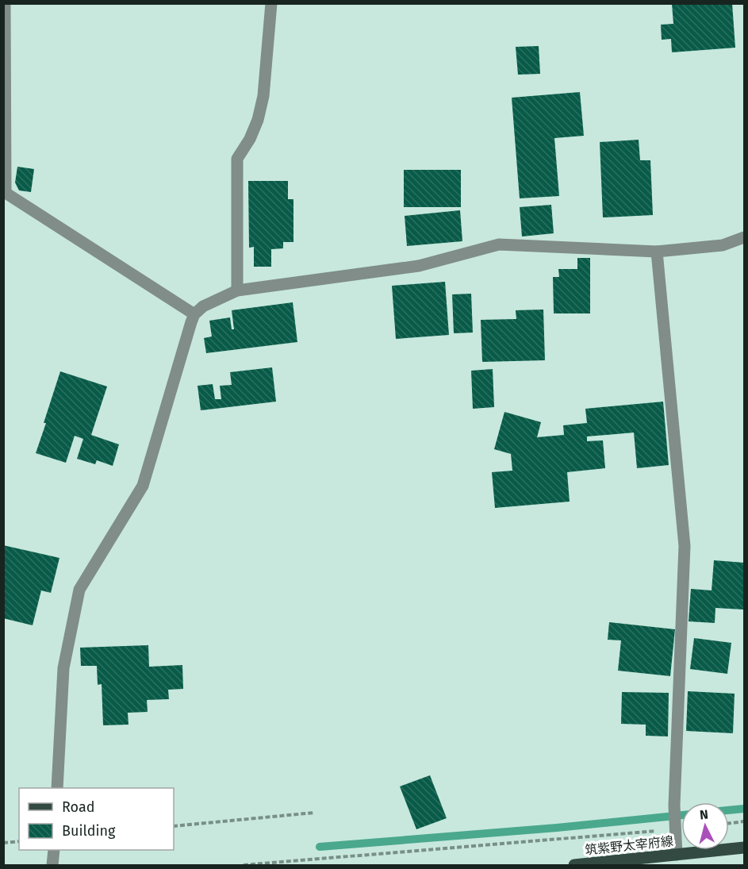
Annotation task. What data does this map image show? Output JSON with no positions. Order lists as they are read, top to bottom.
{
  "streets": {
    "main road": ["筑紫野太宰府線"]
  },
  "legend": ["Road", "Building"],
  "north": "top"
}
